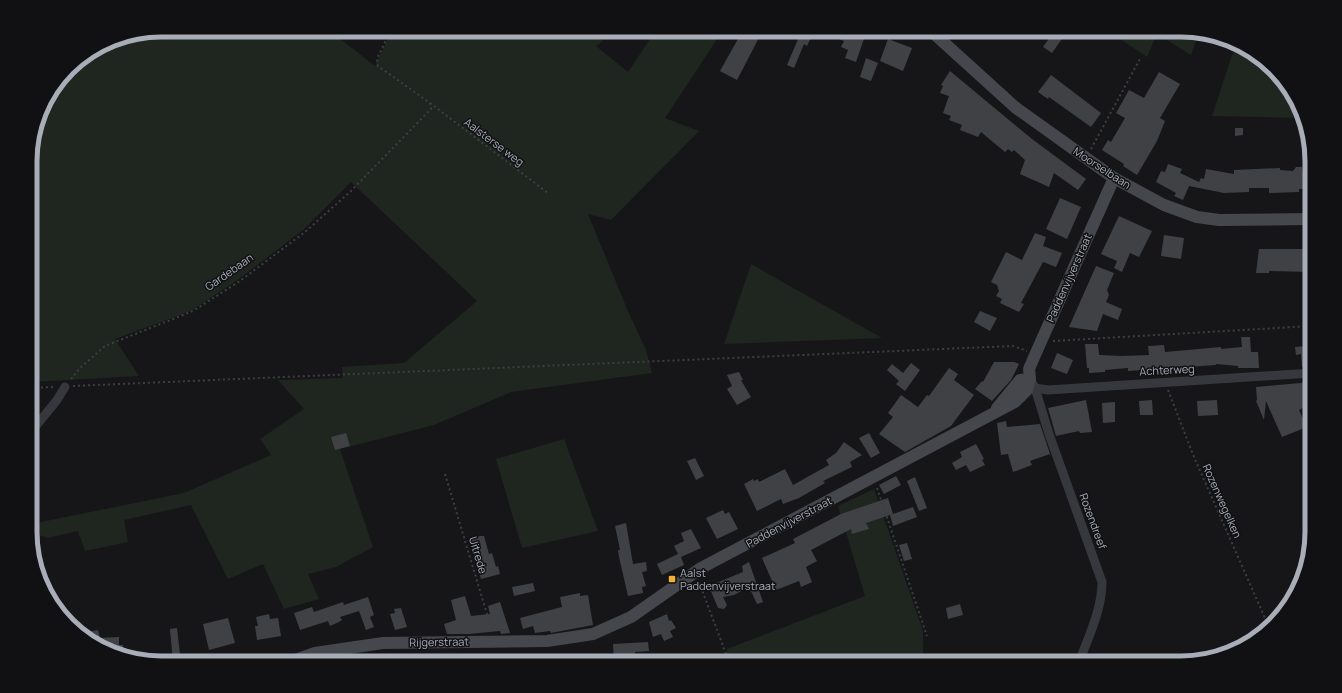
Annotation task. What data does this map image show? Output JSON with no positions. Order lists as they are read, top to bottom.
{
  "streets": {
    "street": [
      "Moorselbaan",
      "Paddenvijverstraat",
      "Achterweg",
      "Rozendreef",
      "Rijgerstraat"
    ],
    "path": [
      "Aalsterse weg",
      "Gardebaan",
      "Rozenwegelken",
      "Uitrede"
    ]
  },
  "crossings": [
    ["Aalsterse weg", "Gardebaan"],
    ["Moorselbaan", "Paddenvijverstraat"],
    ["Paddenvijverstraat", "Achterweg"],
    ["Paddenvijverstraat", "Rozendreef"],
    ["Paddenvijverstraat", "Rijgerstraat"],
    ["Achterweg", "Rozenwegelken"],
    ["Achterweg", "Rozendreef"],
    ["Uitrede", "Rijgerstraat"]
  ],
  "places": {
    "transit": ["Aalst Paddenvijverstraat"]
  }
}
